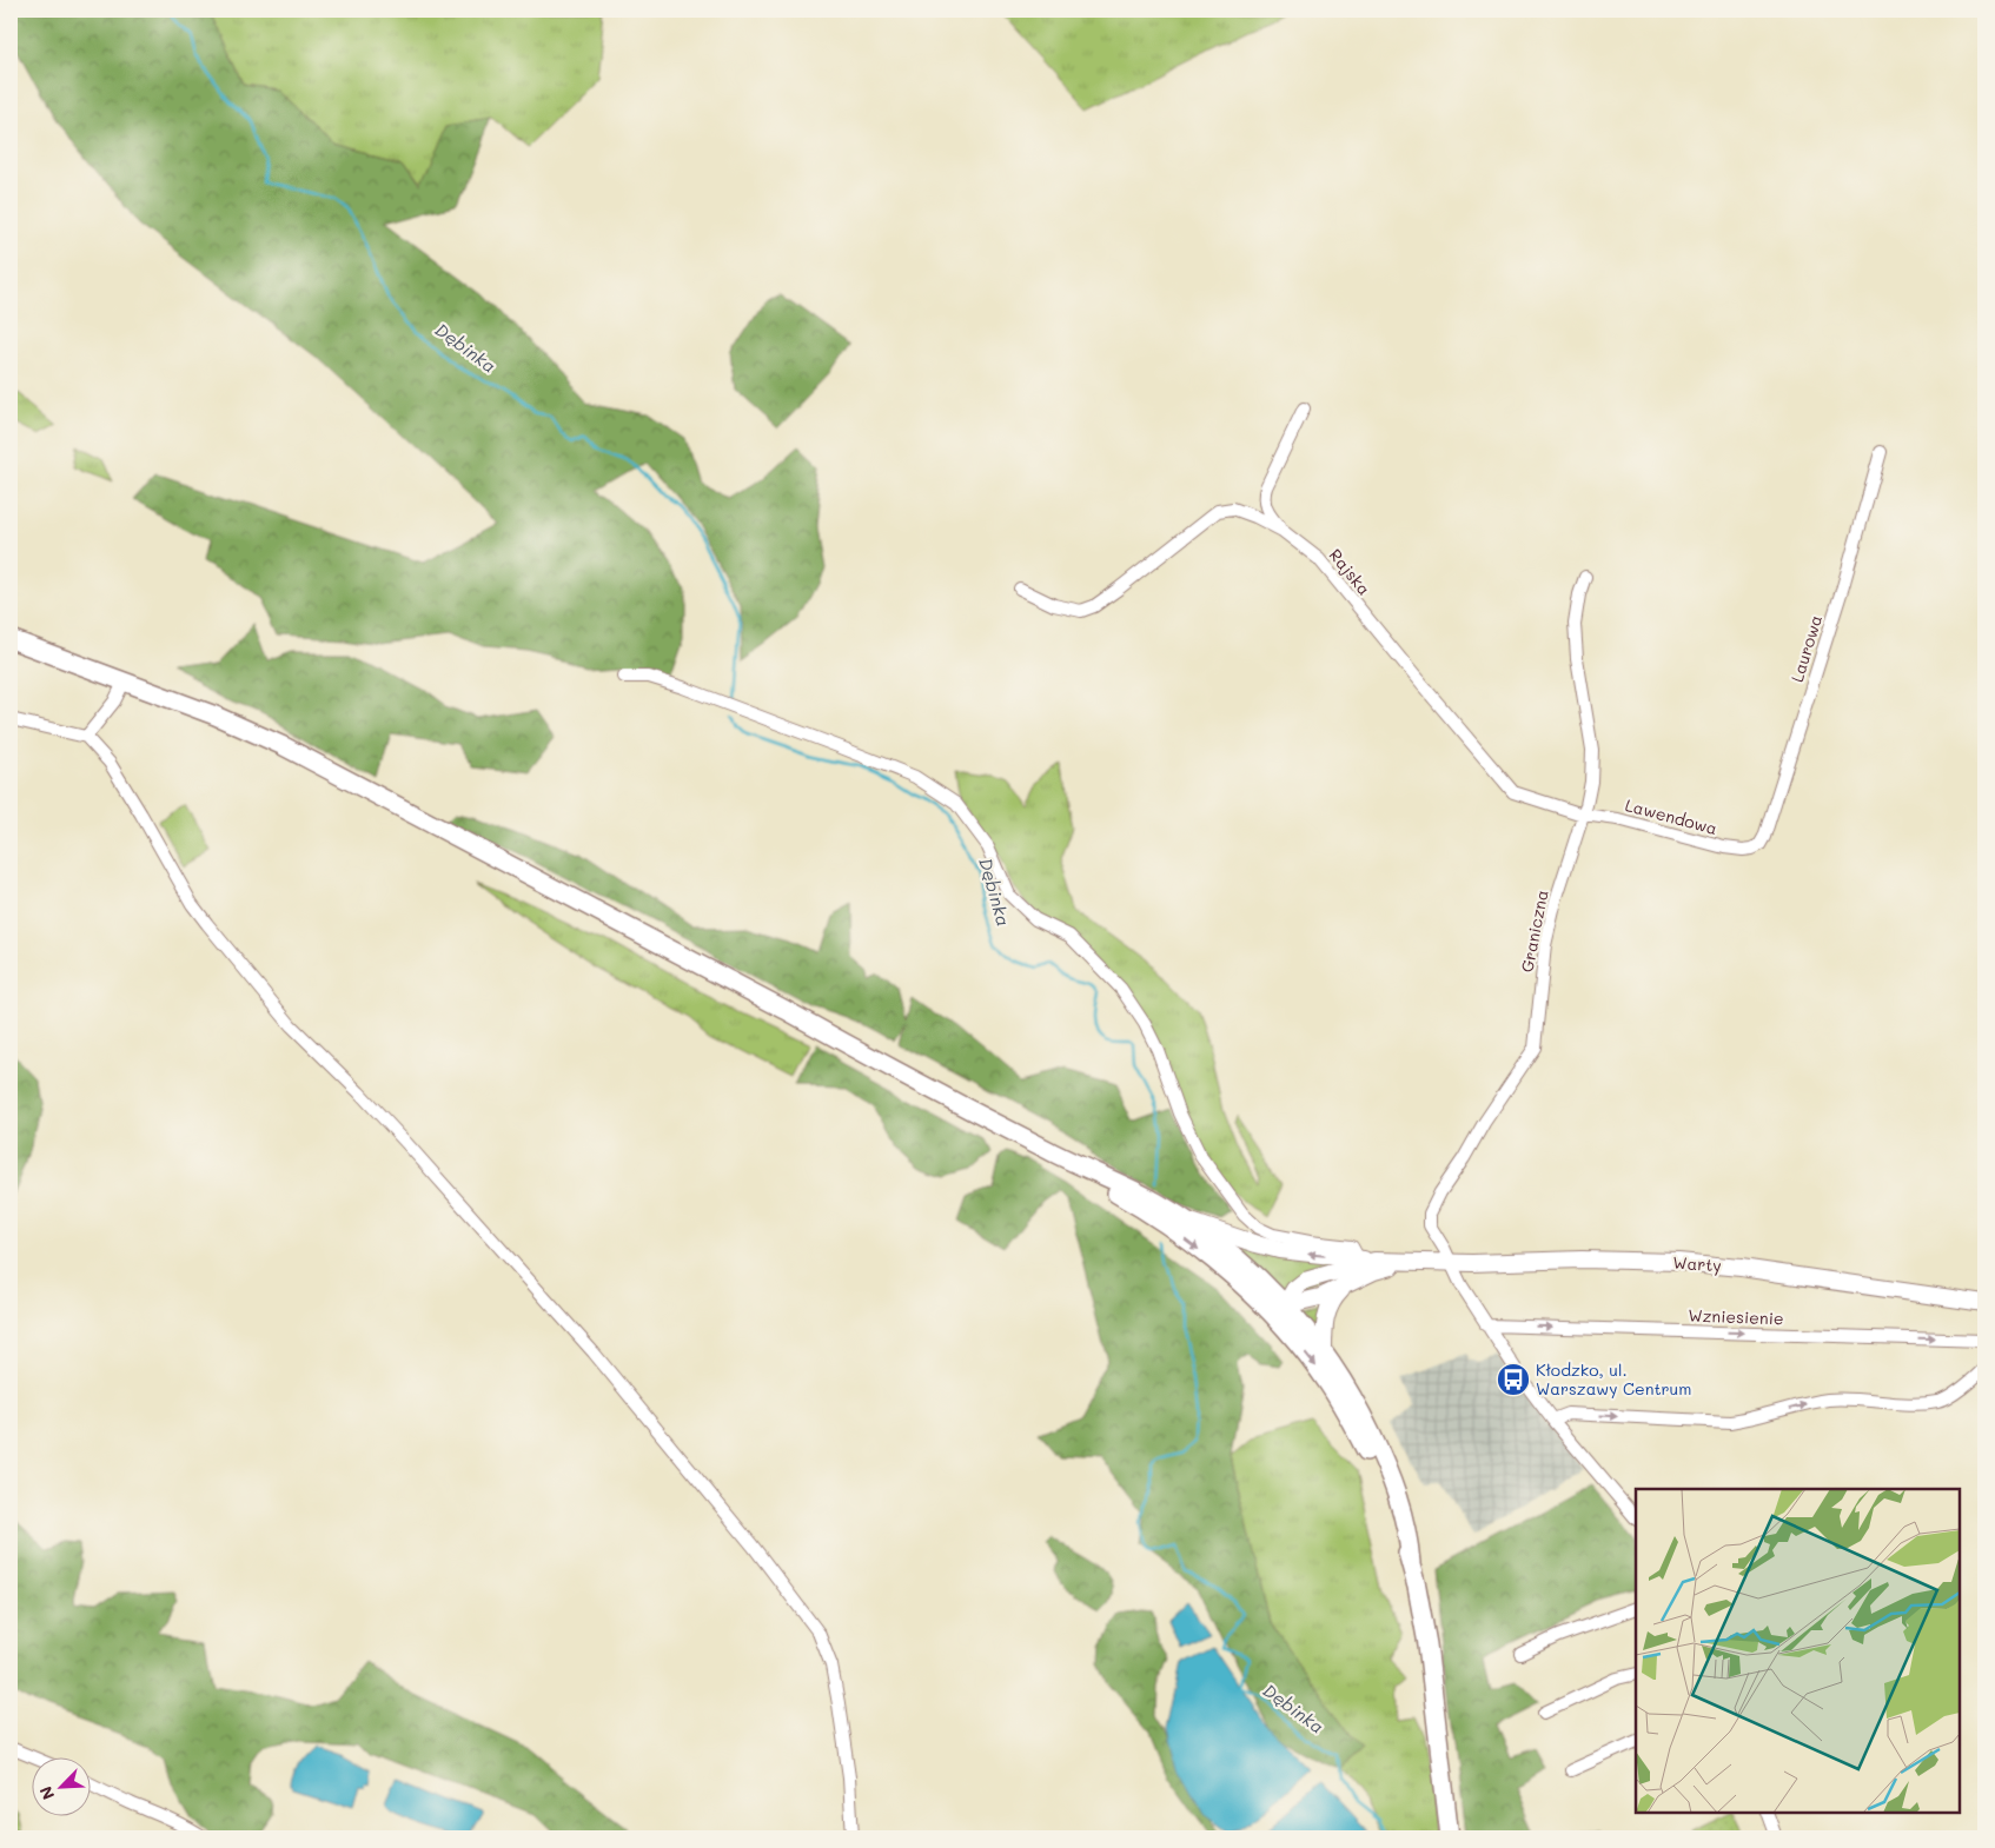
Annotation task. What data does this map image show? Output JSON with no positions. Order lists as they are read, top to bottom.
{
  "streets": {
    "main road": ["Warty"],
    "street": [
      "Rajska",
      "Laurowa",
      "Lawendowa",
      "Graniczna",
      "Wzniesienie"
    ]
  },
  "crossings": [
    ["Rajska", "Lawendowa"],
    ["Rajska", "Graniczna"],
    ["Laurowa", "Lawendowa"],
    ["Lawendowa", "Graniczna"],
    ["Graniczna", "Warty"],
    ["Graniczna", "Wzniesienie"]
  ],
  "water": ["Dębinka"],
  "places": {
    "bus stop": ["Kłodzko, ul. Warszawy Centrum"]
  },
  "north": "bottom left"
}
